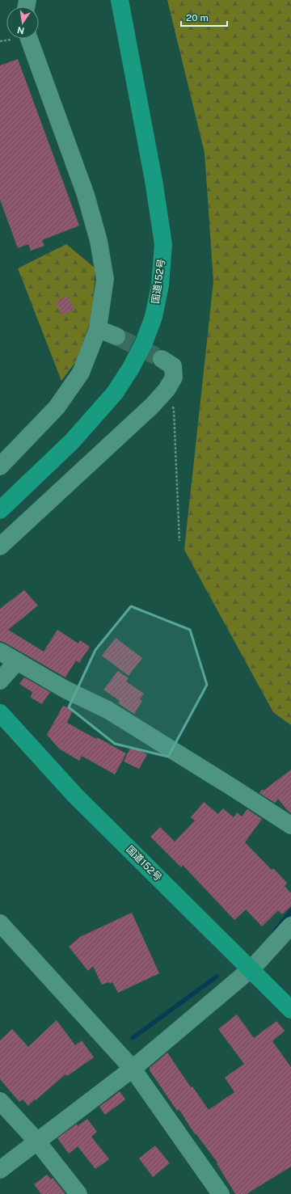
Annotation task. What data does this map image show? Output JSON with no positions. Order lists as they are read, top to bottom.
{
  "streets": {
    "highway": ["国道152号"]
  },
  "scale_bar": "20 m",
  "north": "bottom"
}
